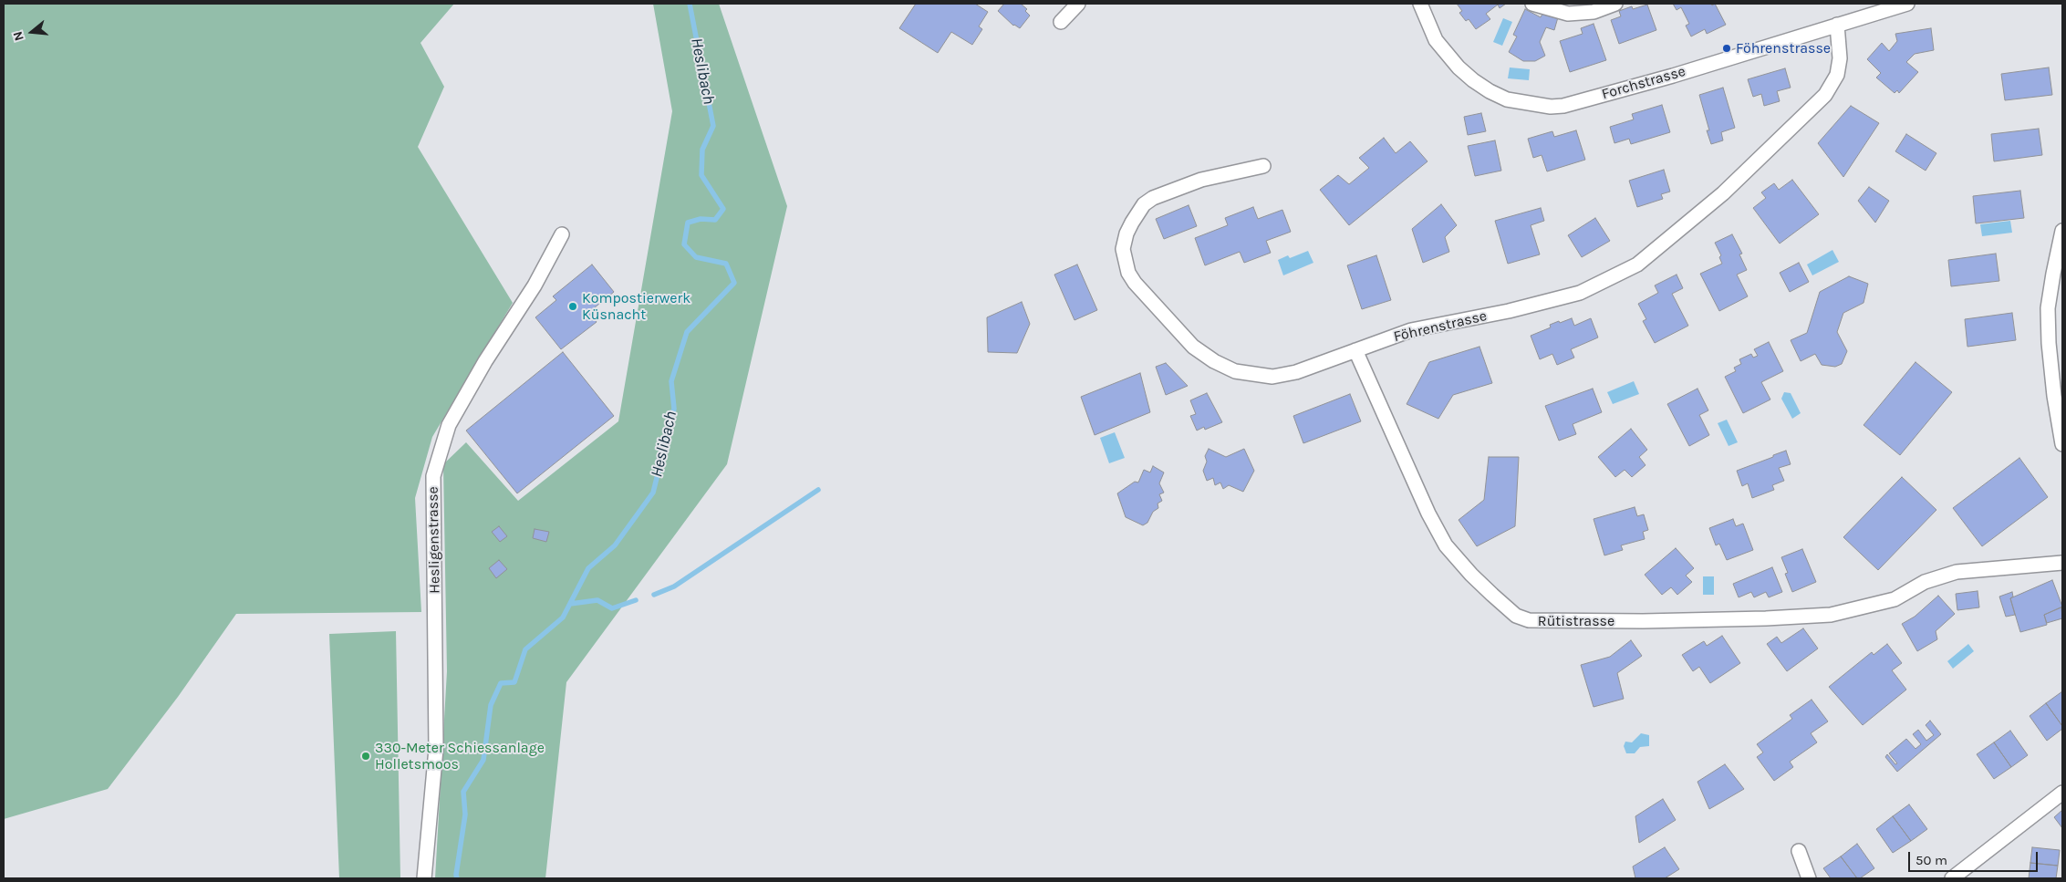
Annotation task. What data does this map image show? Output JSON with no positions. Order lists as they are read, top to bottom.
{
  "streets": {
    "street": [
      "Forchstrasse",
      "Föhrenstrasse",
      "Hesligenstrasse",
      "Rütistrasse"
    ]
  },
  "crossings": [
    ["Forchstrasse", "Föhrenstrasse"],
    ["Föhrenstrasse", "Rütistrasse"]
  ],
  "water": ["Heslibach"],
  "places": ["Föhrenstrasse", "Kompostierwerk Küsnacht", "330-Meter Schiessanlage Holletsmoos"],
  "scale_bar": "50 m",
  "north": "left"
}
